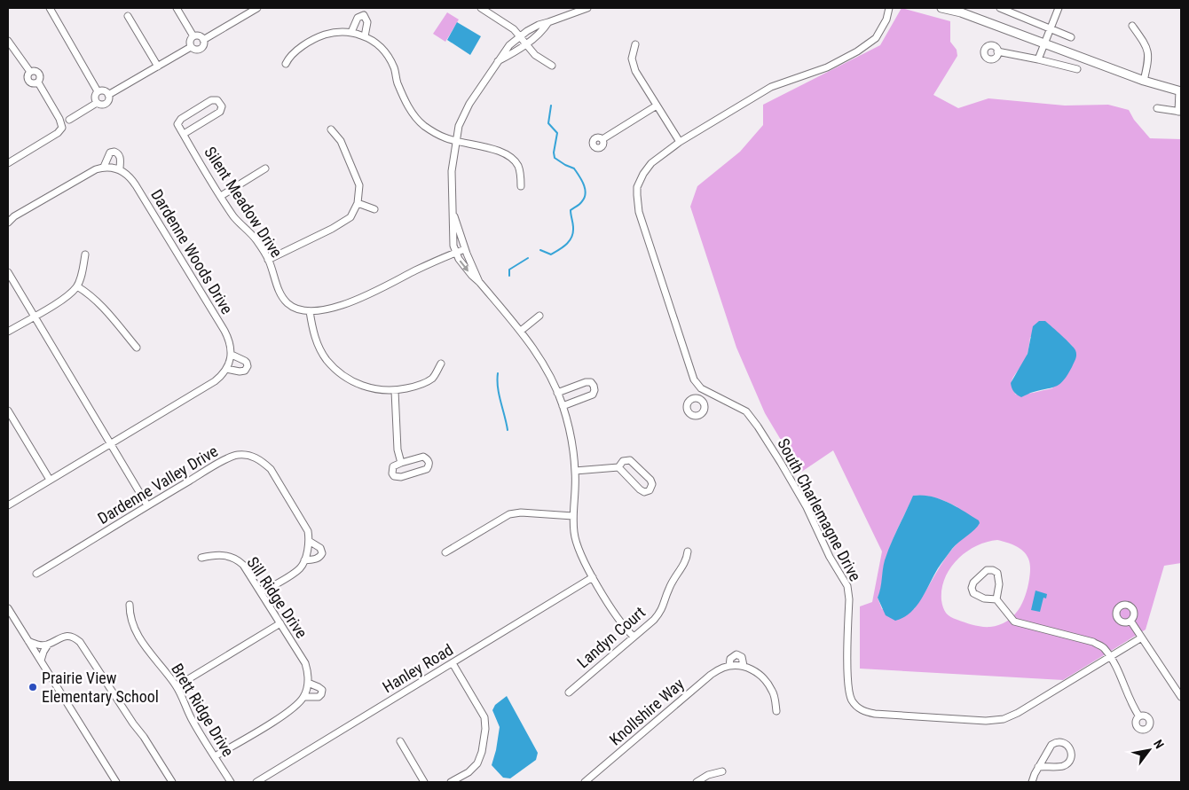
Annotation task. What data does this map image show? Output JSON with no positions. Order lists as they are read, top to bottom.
{
  "streets": {
    "street": [
      "Silent Meadow Drive",
      "Dardenne Woods Drive",
      "Dardenne Valley Drive",
      "South Charlemagne Drive",
      "Sill Ridge Drive",
      "Landyn Court",
      "Hanley Road",
      "Brett Ridge Drive",
      "Knollshire Way"
    ]
  },
  "crossings": [
    ["Dardenne Valley Drive", "Sill Ridge Drive"],
    ["Sill Ridge Drive", "Brett Ridge Drive"]
  ],
  "places": ["Prairie View Elementary School"],
  "north": "top right"
}
